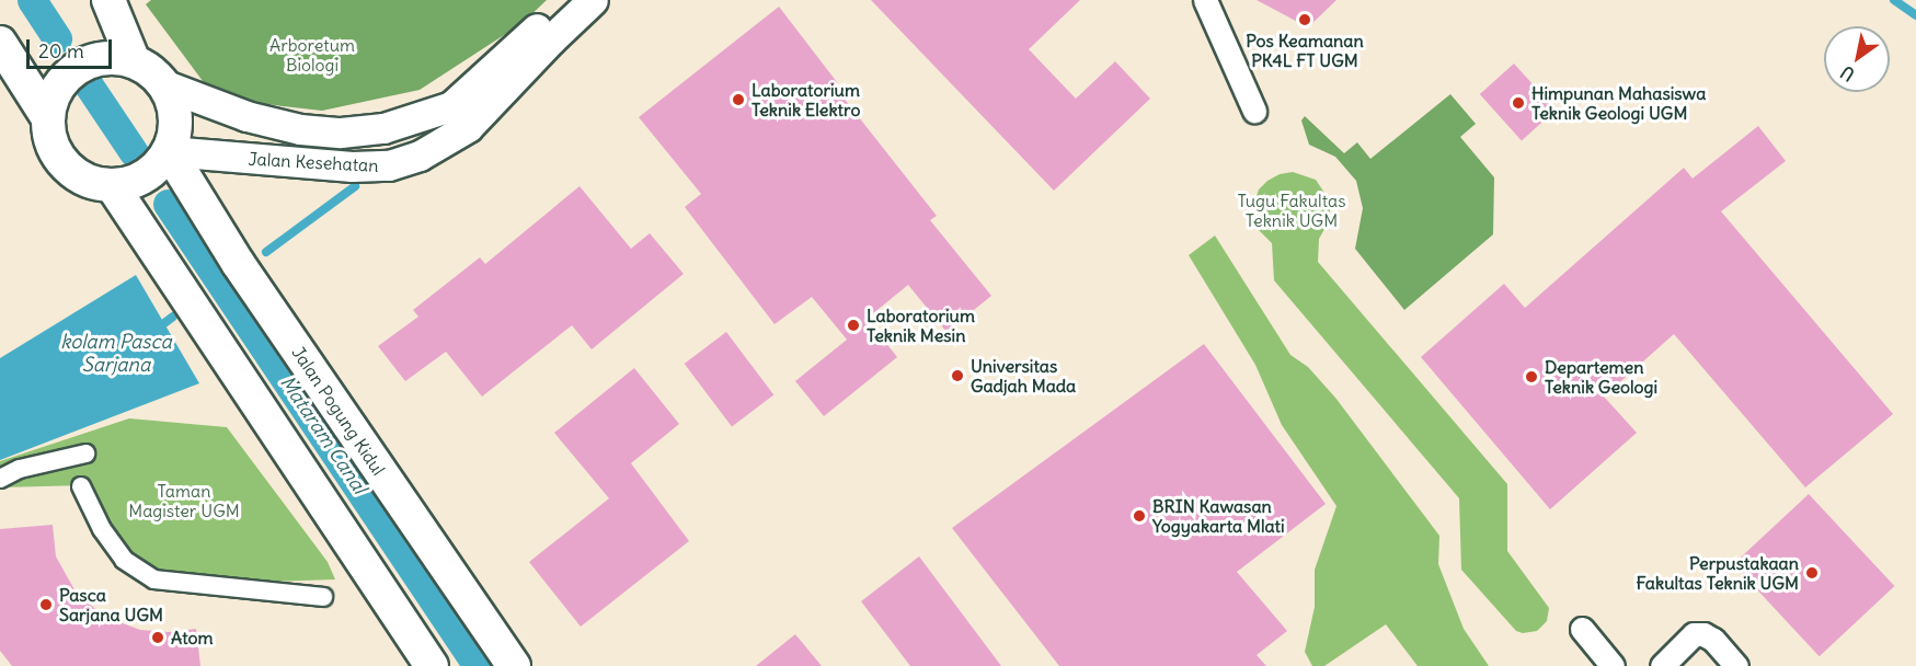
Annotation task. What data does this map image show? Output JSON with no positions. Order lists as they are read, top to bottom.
{
  "streets": {
    "main road": ["Jalan Pogung Kidul"],
    "street": ["Jalan Kesehatan"]
  },
  "crossings": [
    ["Jalan Kesehatan", "Jalan Pogung Kidul"]
  ],
  "water": ["kolam Pasca Sarjana", "Mataram Canal"],
  "parks": ["Arboretum Biologi", "Tugu Fakultas Teknik UGM", "Taman Magister UGM"],
  "places": [
    "Pos Keamanan PK4L FT UGM",
    "Laboratorium Teknik Elektro",
    "Himpunan Mahasiswa Teknik Geologi UGM",
    "Laboratorium Teknik Mesin",
    "Universitas Gadjah Mada",
    "Departemen Teknik Geologi",
    "BRIN Kawasan Yogyakarta Mlati",
    "Perpustakaan Fakultas Teknik UGM",
    "Pasca Sarjana UGM",
    "Atom"
  ],
  "scale_bar": "20 m",
  "north": "bottom left"
}
